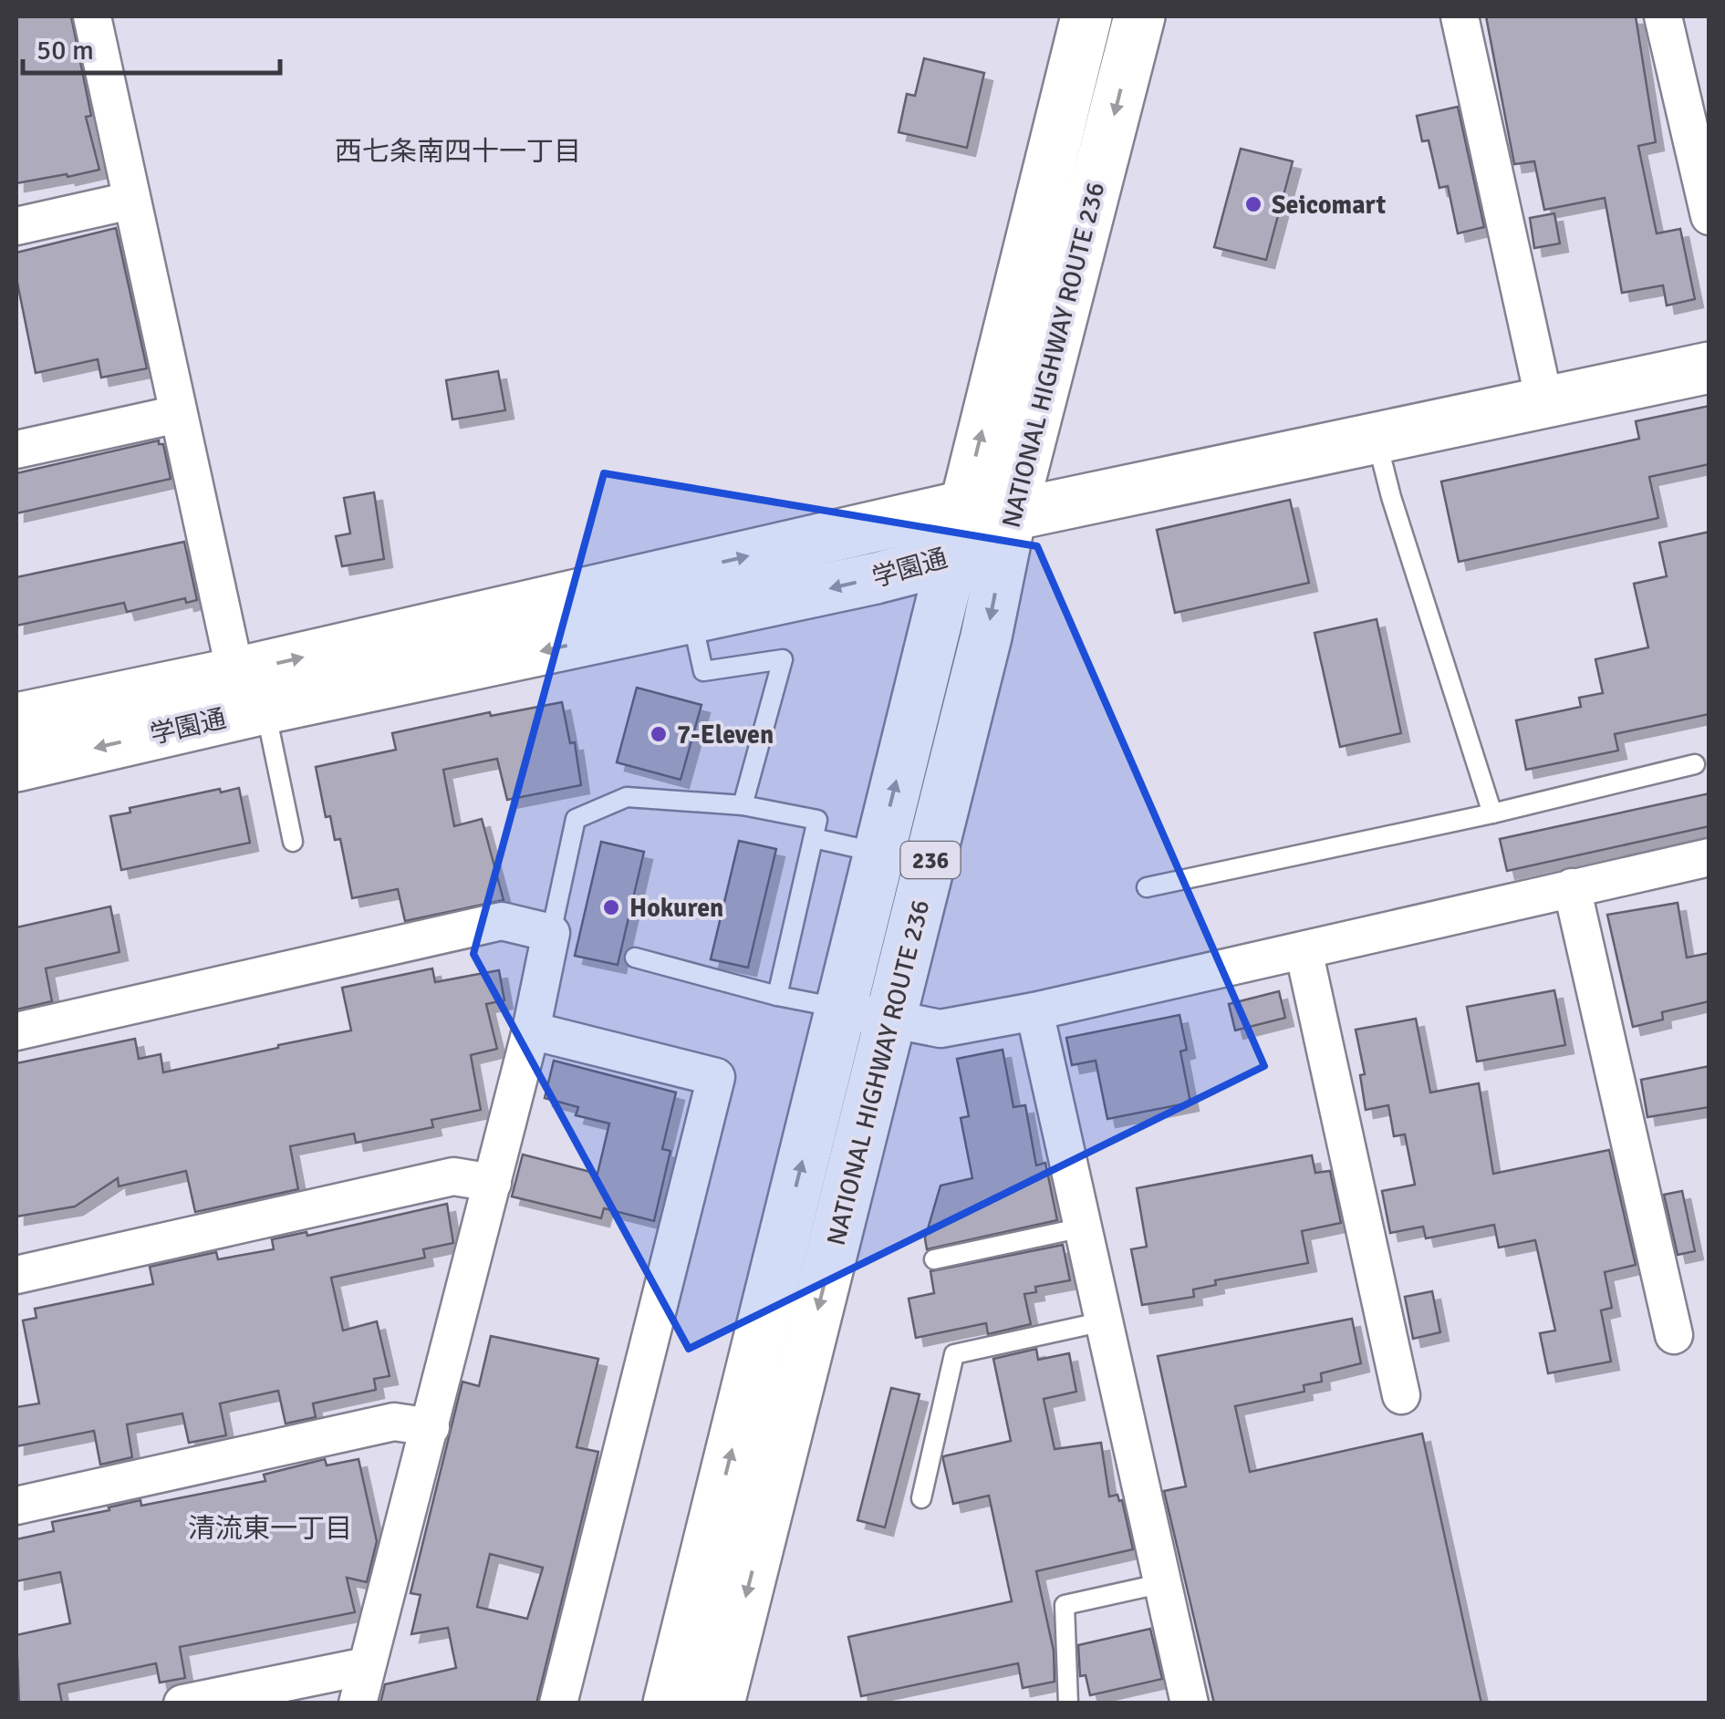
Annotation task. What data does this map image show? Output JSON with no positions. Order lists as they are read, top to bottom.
{
  "streets": {
    "main road": ["NATIONAL HIGHWAY ROUTE 236", "学園通", "236"]
  },
  "crossings": [
    ["NATIONAL HIGHWAY ROUTE 236", "学園通"]
  ],
  "districts": ["西七条南四十一丁目", "清流東一丁目"],
  "places": ["Seicomart", "7-Eleven", "Hokuren"],
  "scale_bar": "50 m"
}
